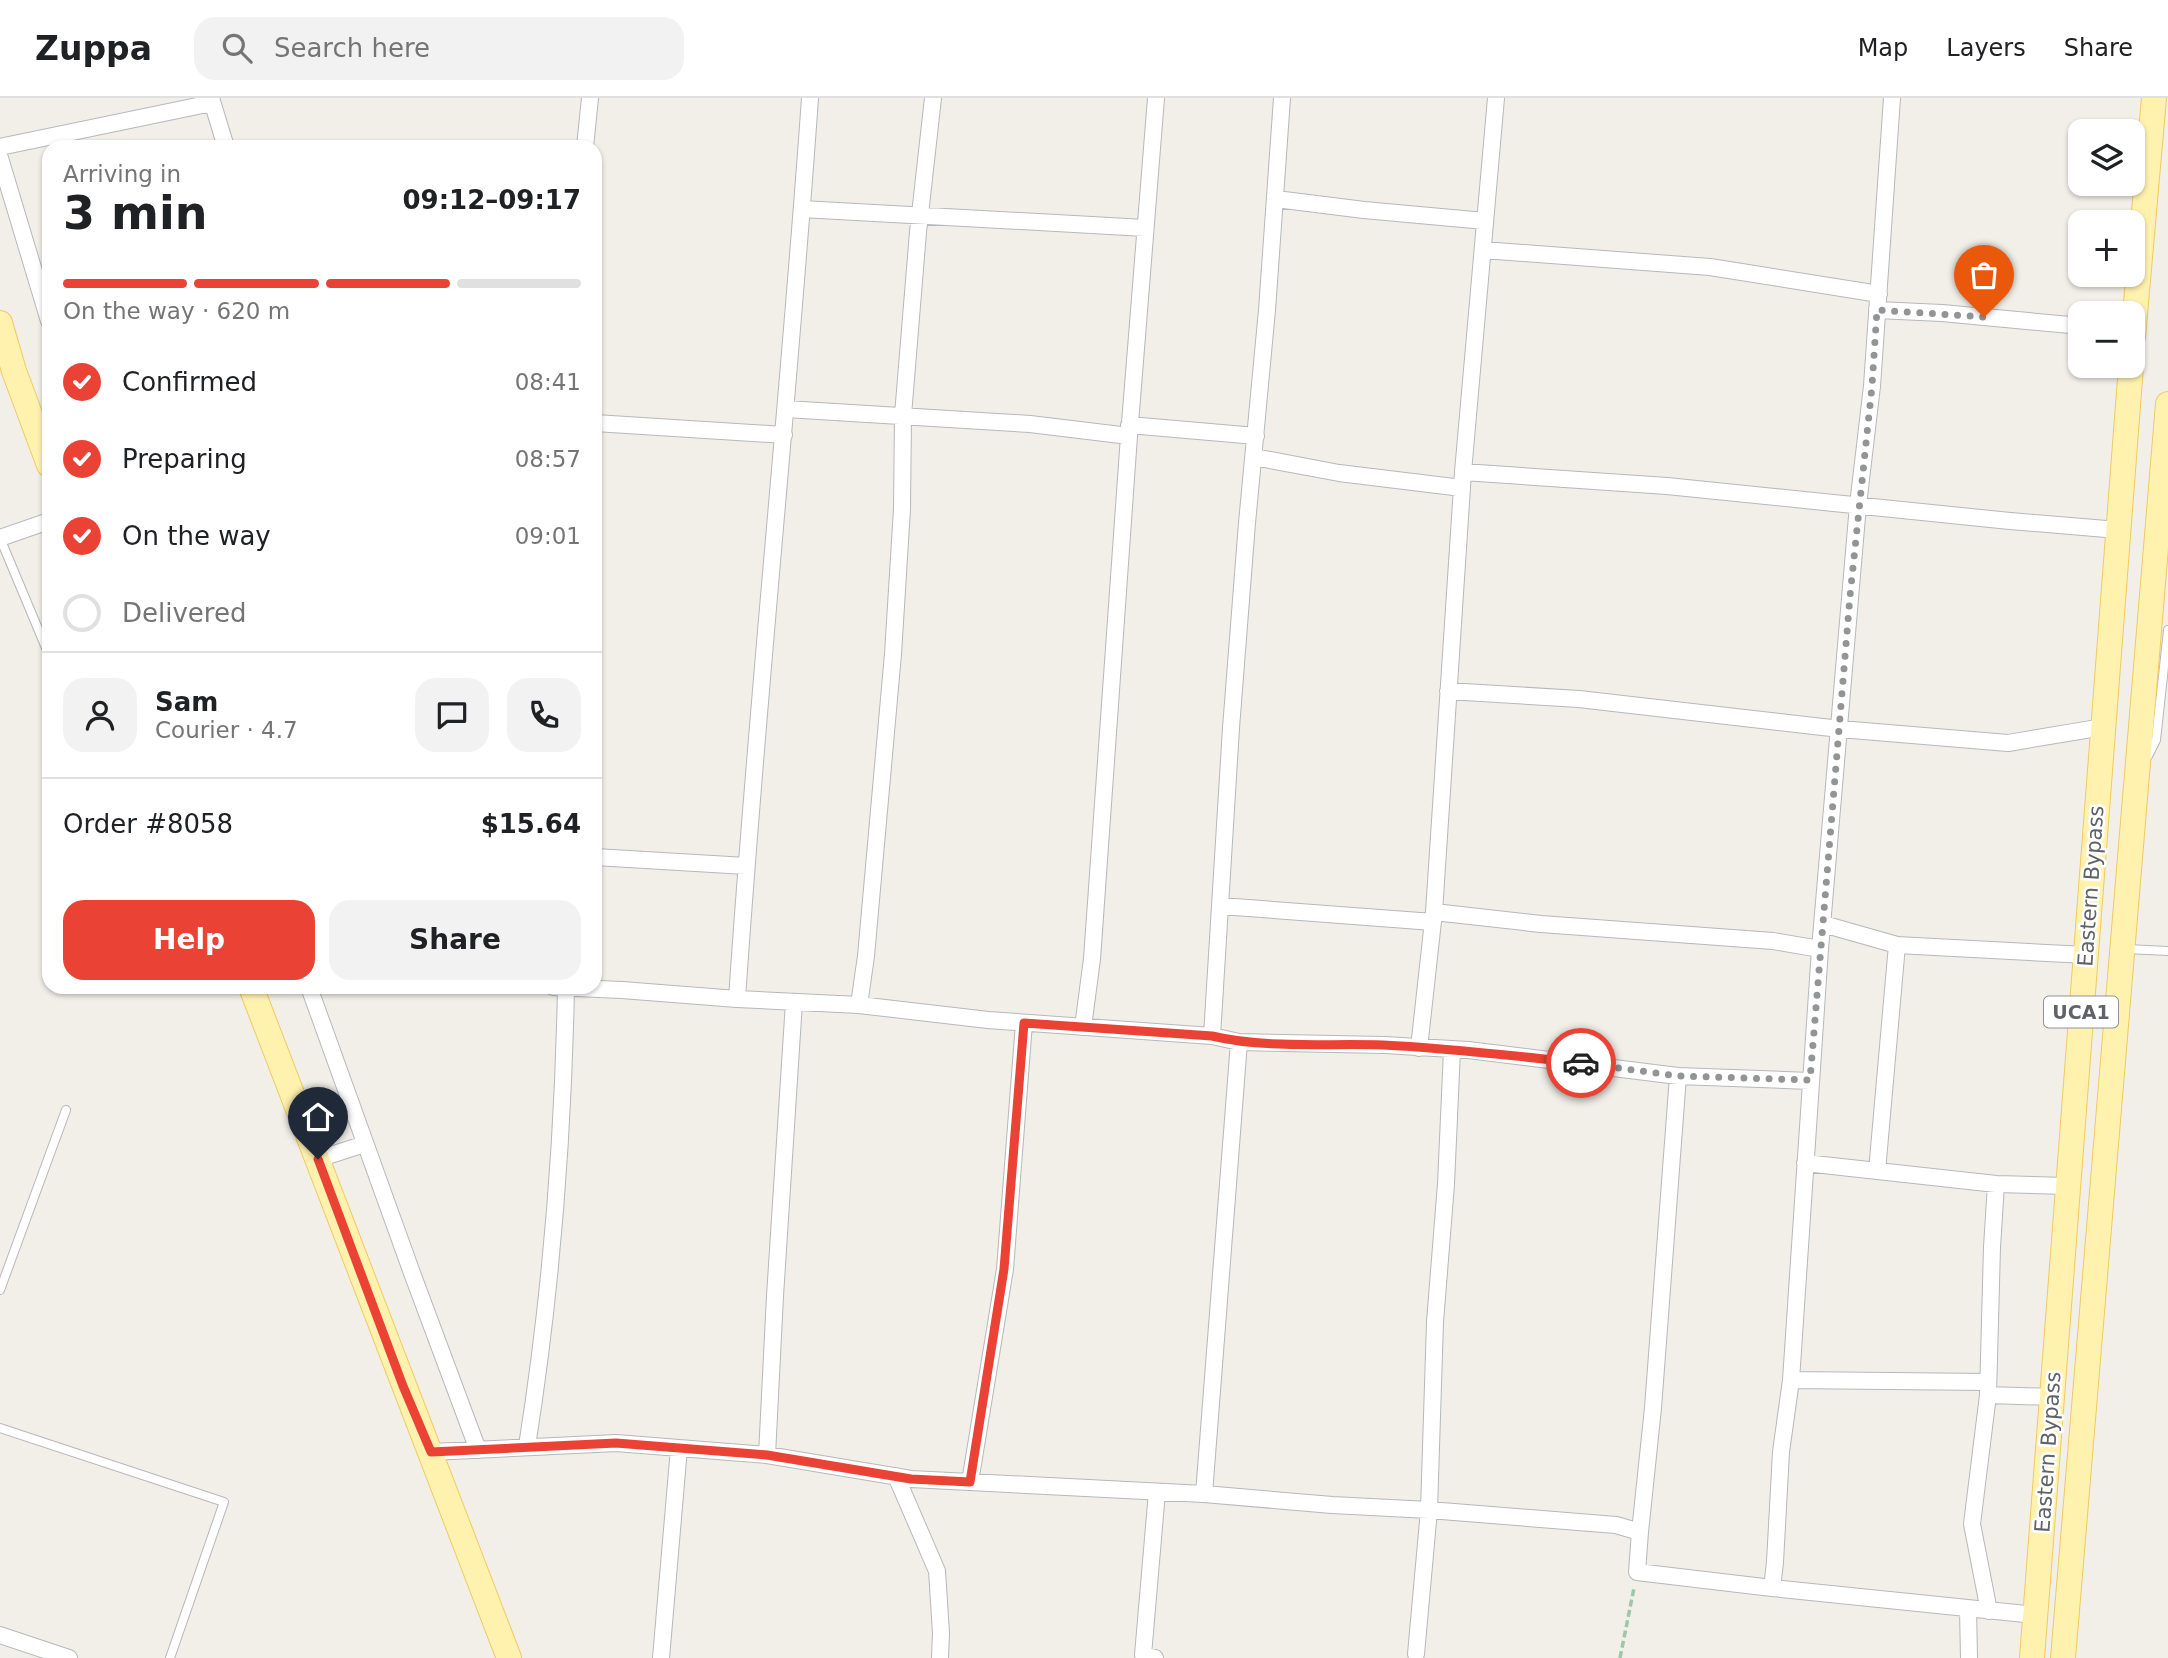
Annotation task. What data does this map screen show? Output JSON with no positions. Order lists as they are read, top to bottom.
{
  "streets": {
    "main road": ["Eastern Bypass", "UCA1"]
  },
  "page": {
    "header": "Zuppa",
    "search": "Search here",
    "nav": ["Map", "Layers", "Share"],
    "map_buttons": ["+", "−"],
    "heading": ["3 min", "Arriving in", "09:12–09:17"],
    "panel": [
      "Sam",
      "Courier · 4.7",
      "Order #8058",
      "$15.64"
    ],
    "bar": "On the way · 620 m",
    "list": [
      ["Confirmed", "08:41"],
      ["Preparing", "08:57"],
      ["On the way", "09:01"],
      "Delivered"
    ],
    "buttons": ["Help", "Share"]
  }
}
